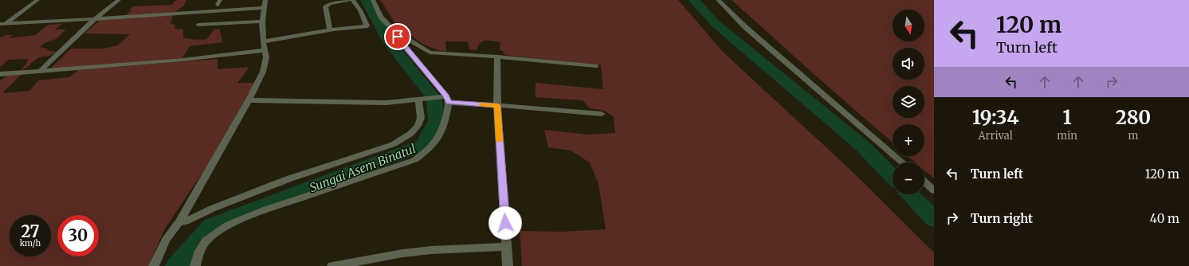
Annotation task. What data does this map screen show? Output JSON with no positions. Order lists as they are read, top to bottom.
{
  "water": ["Sungai Asem Binatul"],
  "north": "bottom",
  "page": {
    "turn": ["120 m", "Turn left"],
    "map_buttons": ["+", "−"],
    "eta": [
      "19:34",
      "Arrival",
      "1",
      "min",
      "280",
      "m"
    ],
    "list": [
      {
        "name": "Turn left",
        "value": "120 m"
      },
      {
        "name": "Turn right",
        "value": "40 m"
      }
    ],
    "speed": "27 km/h",
    "limit": "30"
  }
}
